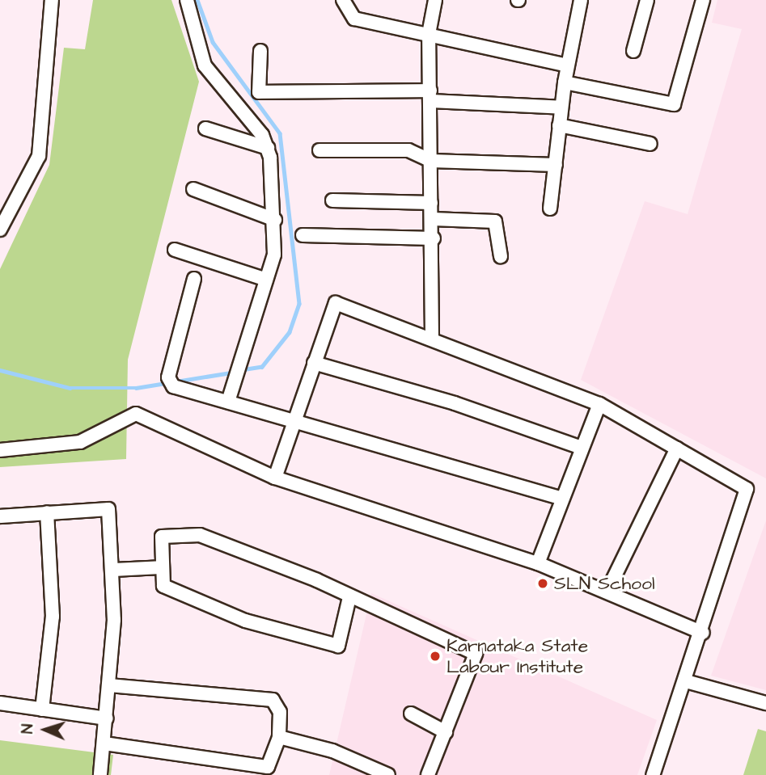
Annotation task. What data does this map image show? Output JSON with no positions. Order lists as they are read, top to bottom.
{
  "places": ["SLN School", "Karnataka State Labour Institute"],
  "north": "left"
}
